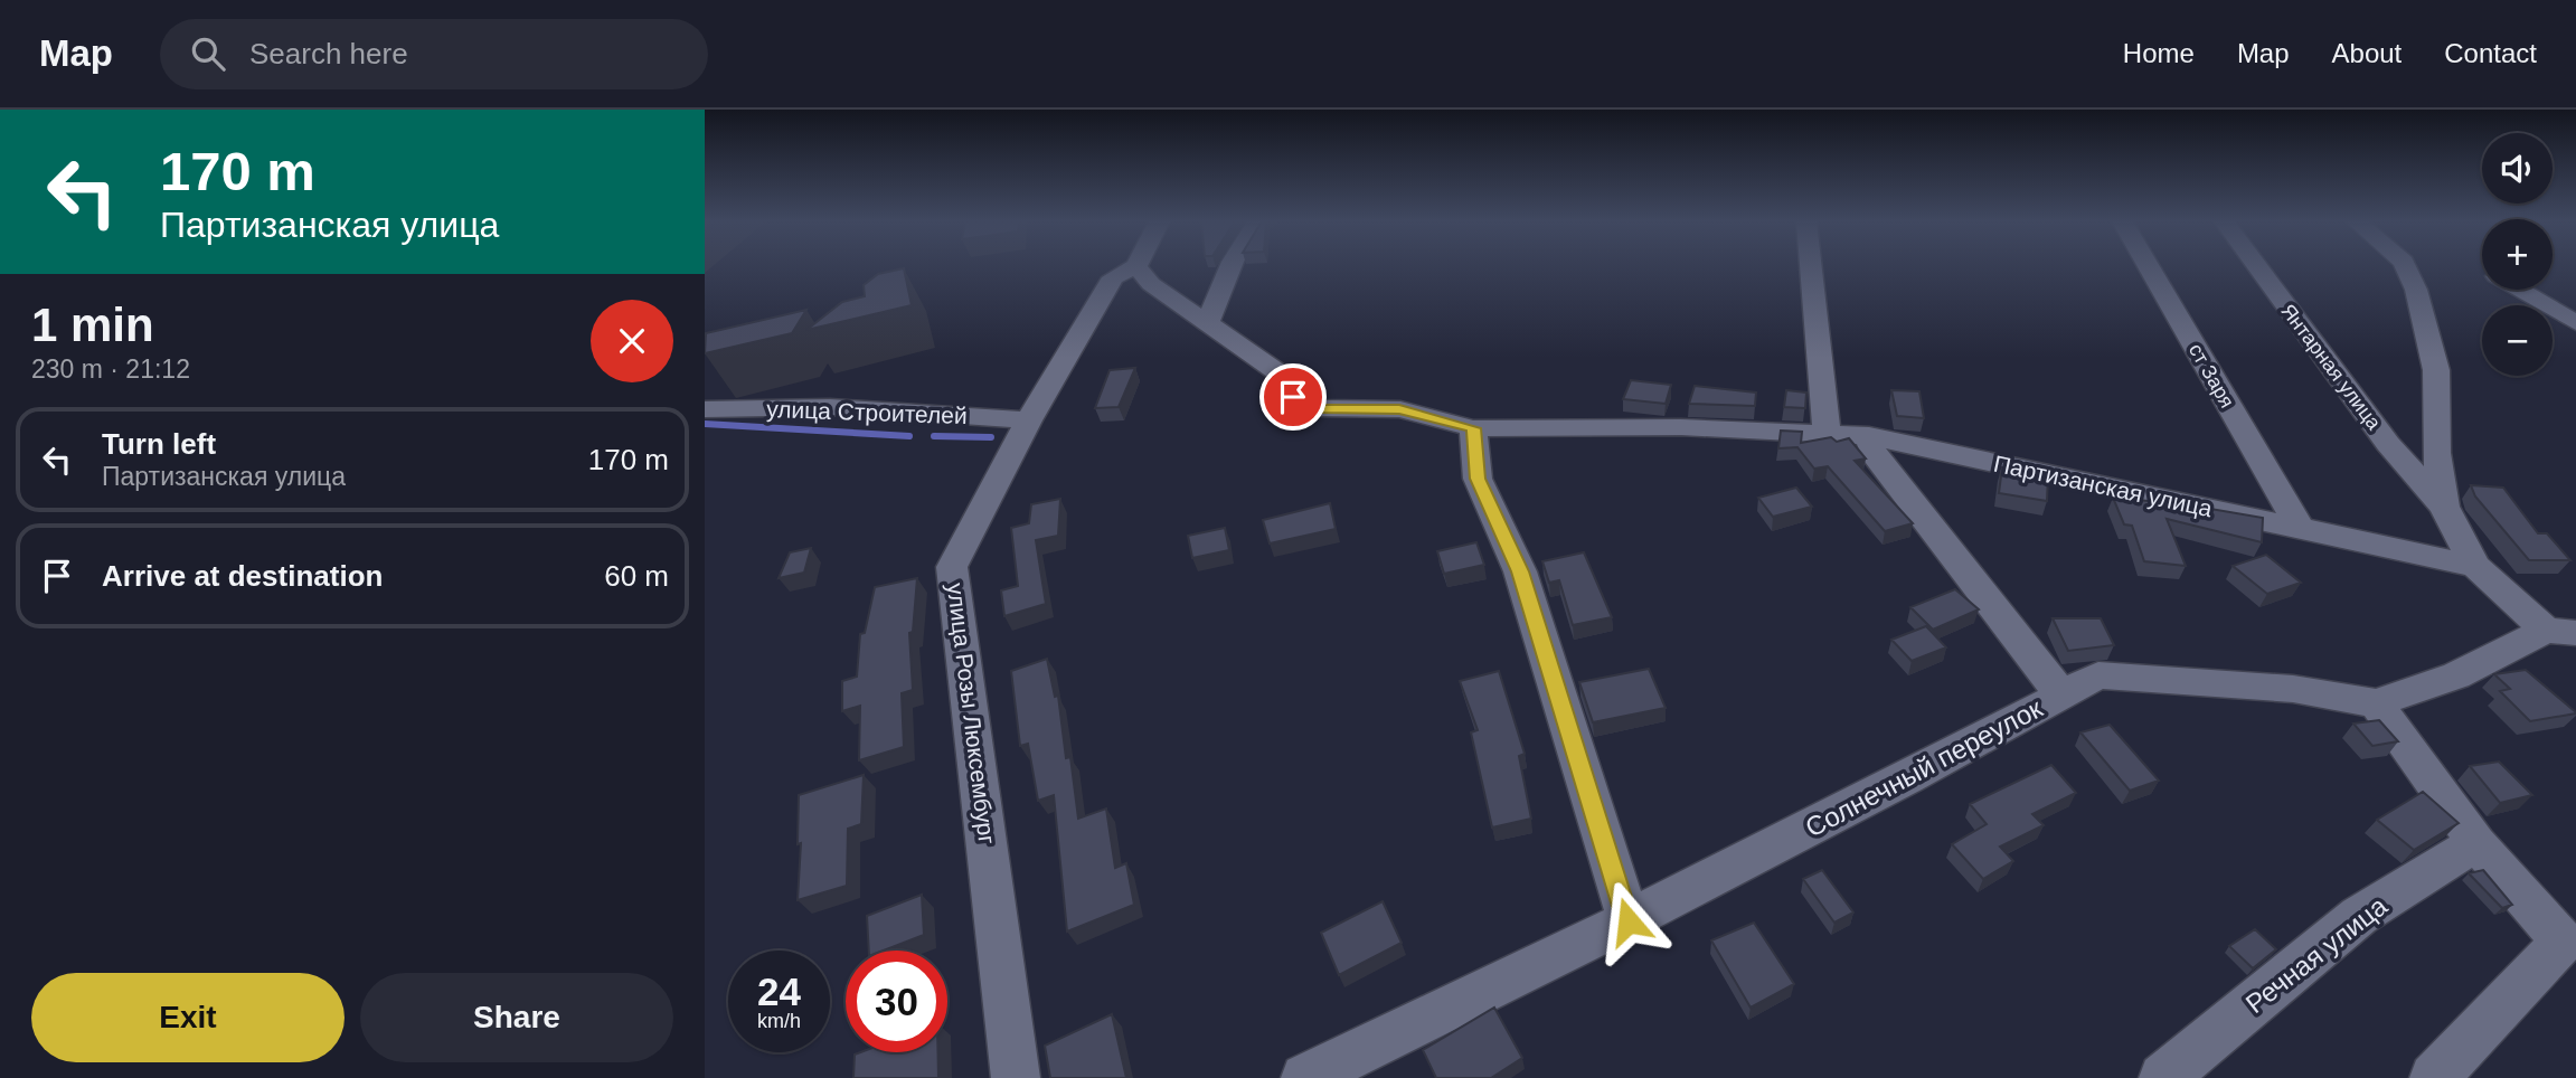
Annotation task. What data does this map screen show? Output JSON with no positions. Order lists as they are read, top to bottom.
{
  "streets": {
    "street": [
      "Янтарная улица",
      "ст Заря",
      "улица Строителей",
      "Партизанская улица",
      "улица Розы Люксембург",
      "Солнечный переулок",
      "Речная улица"
    ]
  },
  "crossings": [
    ["ст Заря", "Партизанская улица"],
    ["улица Строителей", "улица Розы Люксембург"],
    ["Партизанская улица", "улица Розы Люксембург"]
  ],
  "page": {
    "header": "Map",
    "search": "Search here",
    "nav": [
      "Home",
      "Map",
      "About",
      "Contact"
    ],
    "turn": ["170 m", "Партизанская улица"],
    "map_buttons": ["+", "−"],
    "heading": ["1 min", "230 m · 21:12"],
    "list": [
      {
        "name": "Turn left",
        "note": "Партизанская улица",
        "value": "170 m"
      },
      {
        "name": "Arrive at destination",
        "value": "60 m"
      }
    ],
    "speed": "24 km/h",
    "limit": "30",
    "buttons": ["Exit", "Share"]
  }
}
